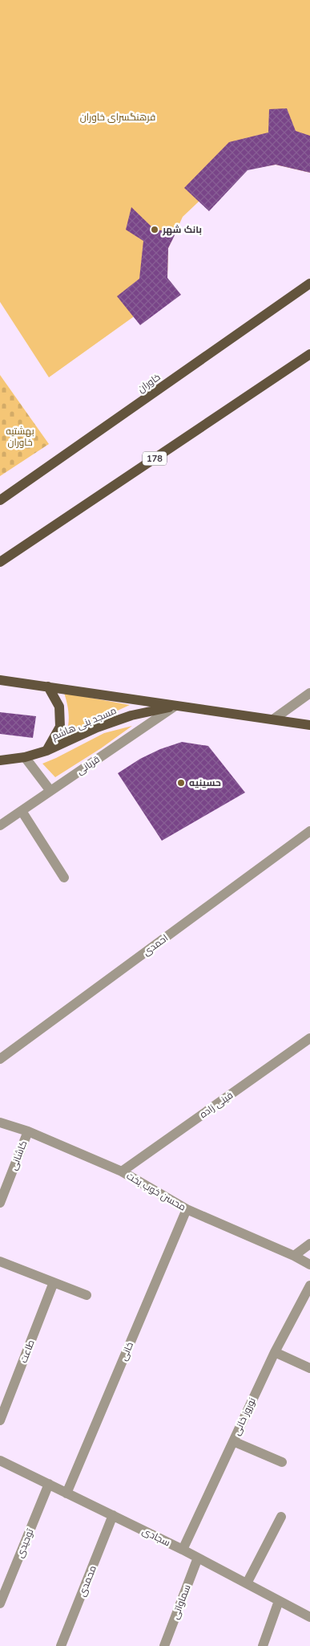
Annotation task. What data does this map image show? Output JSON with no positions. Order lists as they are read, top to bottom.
{
  "streets": {
    "main road": ["خاوران", "178", "مسجد بنی هاشم"],
    "street": [
      "قربانی",
      "احمدی",
      "فینی زاده",
      "کاشانی",
      "محسن خوب بخت",
      "طاعت",
      "خانی",
      "نوروز خانی",
      "سجادی",
      "توحیدی",
      "محمدی",
      "سماواتی"
    ]
  },
  "crossings": [
    ["مسجد بنی هاشم", "قربانی"],
    ["فینی زاده", "محسن خوب بخت"],
    ["کاشانی", "محسن خوب بخت"],
    ["محسن خوب بخت", "خانی"],
    ["خانی", "سجادی"],
    ["نوروز خانی", "سجادی"],
    ["سجادی", "توحیدی"],
    ["سجادی", "محمدی"],
    ["سجادی", "سماواتی"]
  ],
  "parks": ["فرهنگسرای خاوران", "بهشتیه خاوران"],
  "places": ["بانک شهر", "حسینیه"]
}
